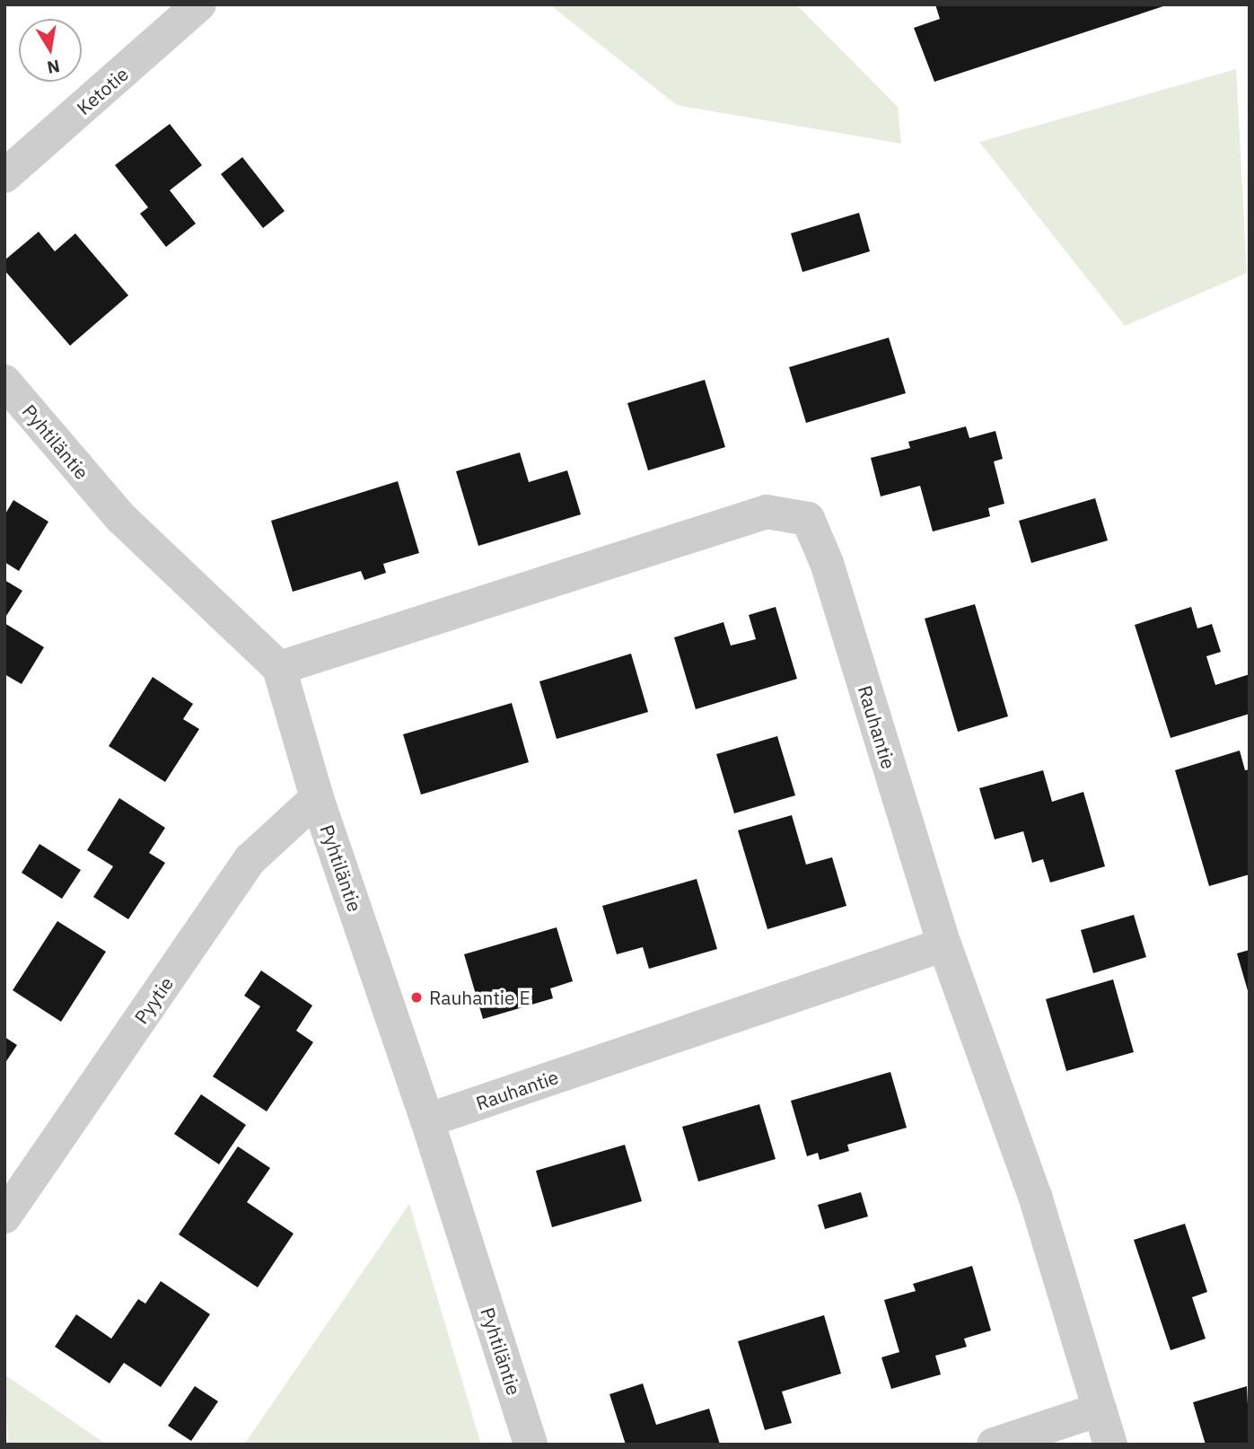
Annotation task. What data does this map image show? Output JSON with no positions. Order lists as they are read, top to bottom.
{
  "streets": {
    "street": [
      "Ketotie",
      "Pyhtiläntie",
      "Rauhantie",
      "Pyytie"
    ]
  },
  "crossings": [
    ["Pyhtiläntie", "Rauhantie"],
    ["Pyhtiläntie", "Pyytie"]
  ],
  "places": ["Rauhantie E"],
  "north": "bottom"
}
